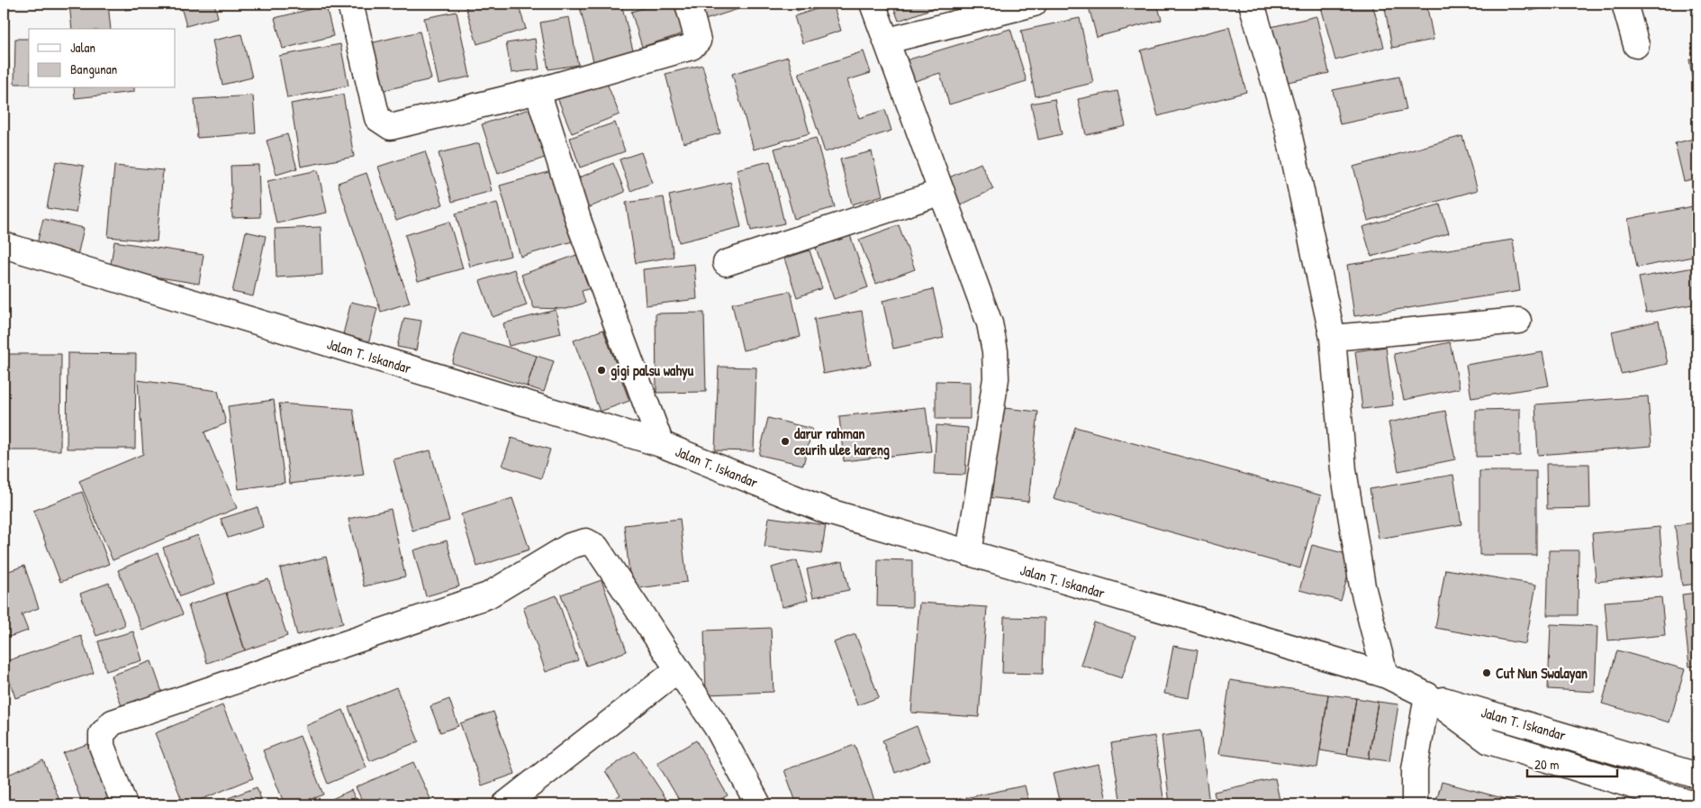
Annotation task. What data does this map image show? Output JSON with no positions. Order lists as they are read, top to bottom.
{
  "streets": {
    "street": ["Jalan T. Iskandar"]
  },
  "places": ["gigi palsu wahyu", "darur rahman ceurih ulee kareng", "Cut Nun Swalayan"],
  "legend": ["Jalan", "Bangunan"],
  "scale_bar": "20 m"
}
